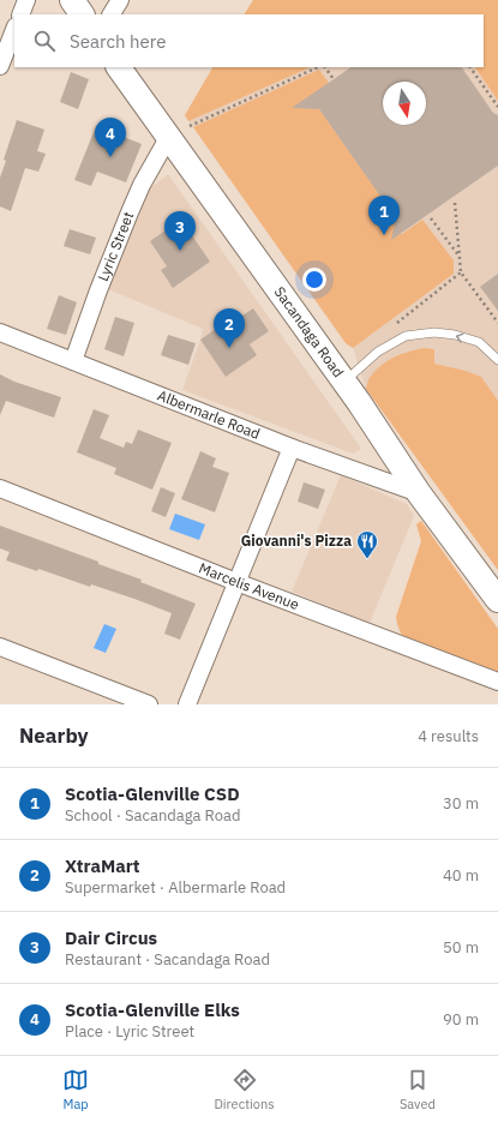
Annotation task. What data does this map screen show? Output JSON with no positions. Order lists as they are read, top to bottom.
{
  "streets": {
    "main road": ["Sacandaga Road"],
    "street": ["Lyric Street", "Albermarle Road", "Marcelis Avenue"]
  },
  "crossings": [
    ["Lyric Street", "Sacandaga Road"],
    ["Lyric Street", "Albermarle Road"],
    ["Sacandaga Road", "Albermarle Road"]
  ],
  "places": {
    "restaurant": ["Giovanni's Pizza"]
  },
  "north": "bottom",
  "page": {
    "search": "Search here",
    "pins": [
      "4",
      "1",
      "3",
      "2"
    ],
    "heading": ["Nearby", "4 results"],
    "list": [
      {
        "mark": "1",
        "name": "Scotia-Glenville CSD",
        "note": "School · Sacandaga Road",
        "value": "30 m"
      },
      {
        "mark": "2",
        "name": "XtraMart",
        "note": "Supermarket · Albermarle Road",
        "value": "40 m"
      },
      {
        "mark": "3",
        "name": "Dair Circus",
        "note": "Restaurant · Sacandaga Road",
        "value": "50 m"
      },
      {
        "mark": "4",
        "name": "Scotia-Glenville Elks",
        "note": "Place · Lyric Street",
        "value": "90 m"
      }
    ],
    "nav": ["Map", "Directions", "Saved"]
  }
}
